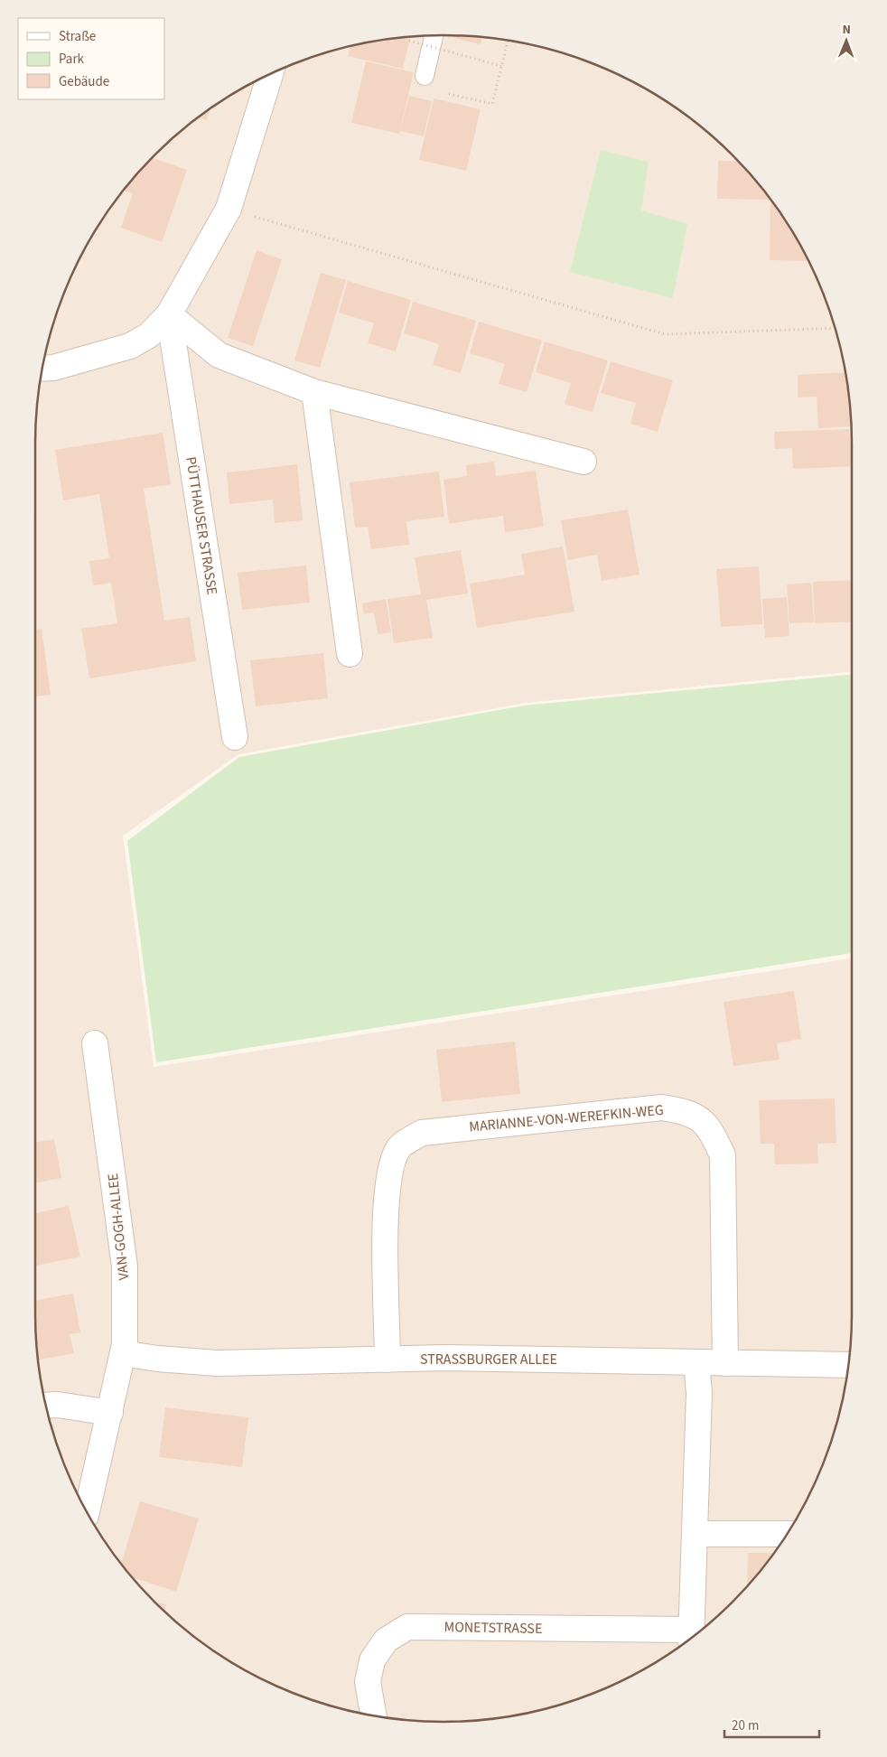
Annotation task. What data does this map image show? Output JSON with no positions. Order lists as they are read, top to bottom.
{
  "streets": {
    "street": [
      "PÜTTHAUSER STRASSE",
      "MARIANNE-VON-WEREFKIN-WEG",
      "VAN-GOGH-ALLEE",
      "STRASSBURGER ALLEE",
      "MONETSTRASSE"
    ]
  },
  "crossings": [
    ["MARIANNE-VON-WEREFKIN-WEG", "STRASSBURGER ALLEE"],
    ["VAN-GOGH-ALLEE", "STRASSBURGER ALLEE"],
    ["STRASSBURGER ALLEE", "MONETSTRASSE"]
  ],
  "legend": ["Straße", "Park", "Gebäude"],
  "scale_bar": "20 m",
  "north": "top"
}
